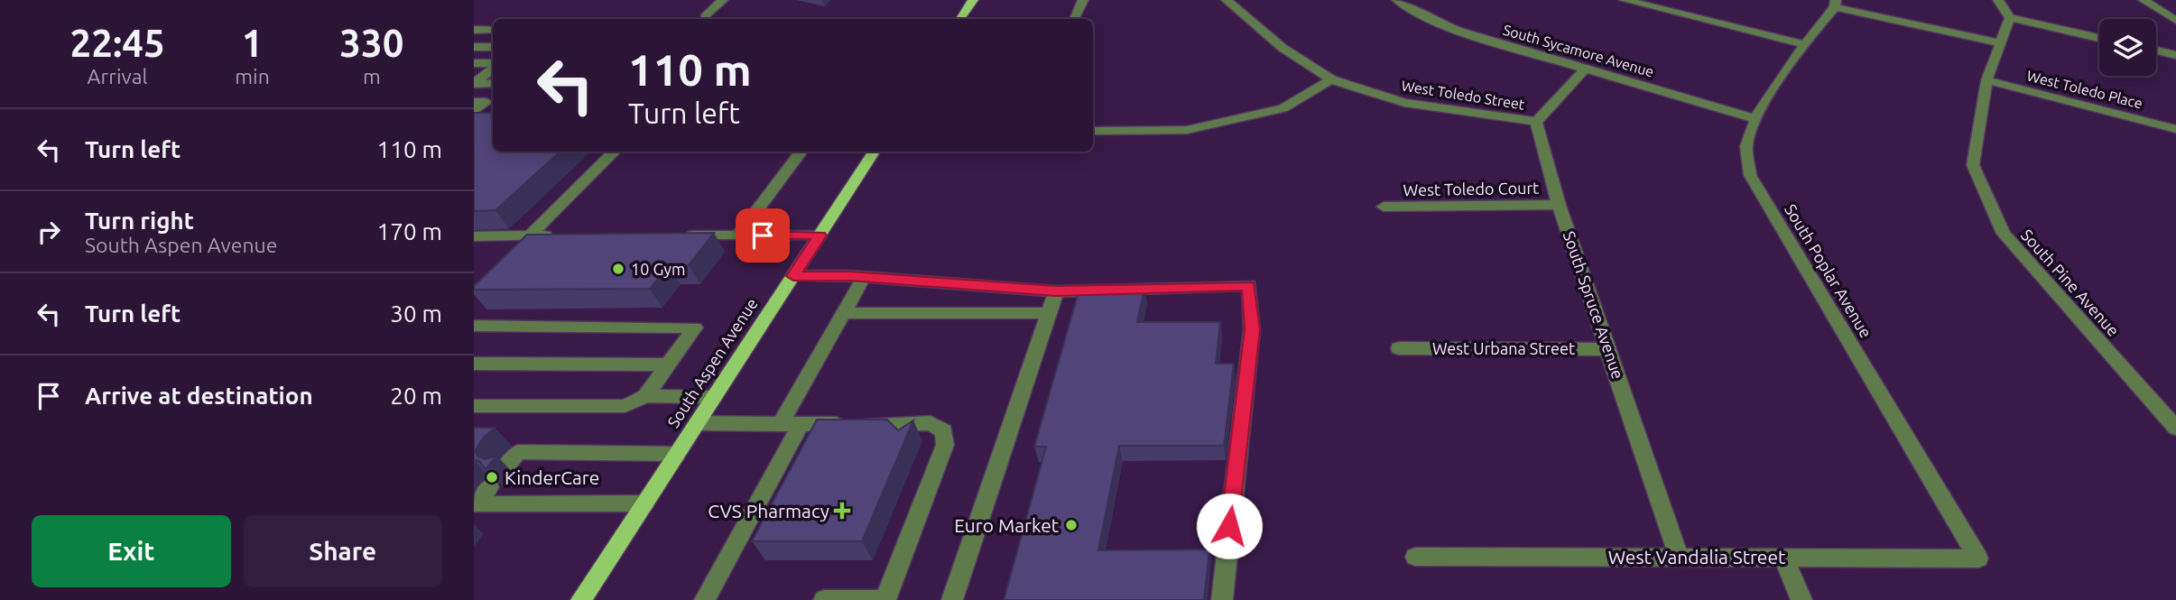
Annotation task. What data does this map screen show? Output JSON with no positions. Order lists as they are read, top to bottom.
{
  "streets": {
    "main road": ["South Aspen Avenue"],
    "street": [
      "South Sycamore Avenue",
      "West Toledo Place",
      "West Toledo Street",
      "West Toledo Court",
      "South Poplar Avenue",
      "South Pine Avenue",
      "South Spruce Avenue",
      "West Urbana Street",
      "West Vandalia Street"
    ]
  },
  "crossings": [
    ["South Sycamore Avenue", "South Poplar Avenue"],
    ["West Toledo Place", "South Pine Avenue"],
    ["West Toledo Street", "South Spruce Avenue"],
    ["West Toledo Court", "South Spruce Avenue"],
    ["South Poplar Avenue", "West Vandalia Street"],
    ["South Spruce Avenue", "West Urbana Street"],
    ["South Spruce Avenue", "West Vandalia Street"]
  ],
  "places": {
    "other": ["10 Gym", "KinderCare", "Euro Market"],
    "health": ["CVS Pharmacy"]
  },
  "page": {
    "eta": [
      "22:45",
      "Arrival",
      "1",
      "min",
      "330",
      "m"
    ],
    "turn": ["110 m", "Turn left"],
    "list": [
      {
        "name": "Turn left",
        "value": "110 m"
      },
      {
        "name": "Turn right",
        "note": "South Aspen Avenue",
        "value": "170 m"
      },
      {
        "name": "Turn left",
        "value": "30 m"
      },
      {
        "name": "Arrive at destination",
        "value": "20 m"
      }
    ],
    "buttons": ["Exit", "Share"]
  }
}
